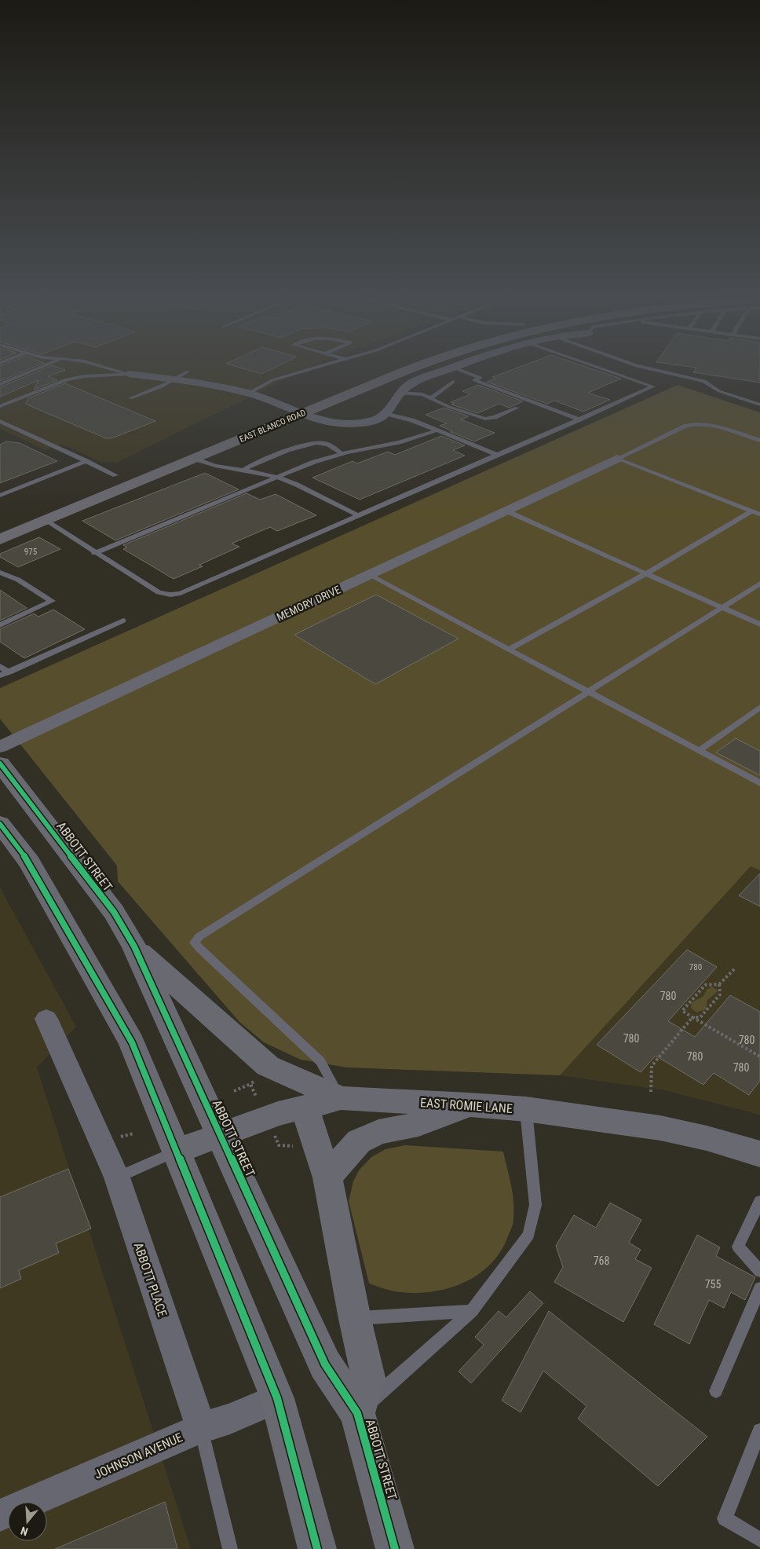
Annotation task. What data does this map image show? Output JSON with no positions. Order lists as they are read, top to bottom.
{
  "streets": {
    "highway": ["EAST BLANCO ROAD"],
    "main road": ["ABBOTT STREET", "EAST ROMIE LANE"],
    "street": ["MEMORY DRIVE", "ABBOTT PLACE", "JOHNSON AVENUE"]
  },
  "crossings": [
    ["ABBOTT STREET", "EAST ROMIE LANE"],
    ["ABBOTT PLACE", "JOHNSON AVENUE"]
  ],
  "house_numbers": [
    "975",
    "780",
    "780",
    "780",
    "780",
    "780",
    "780",
    "768",
    "755"
  ],
  "north": "bottom"
}
